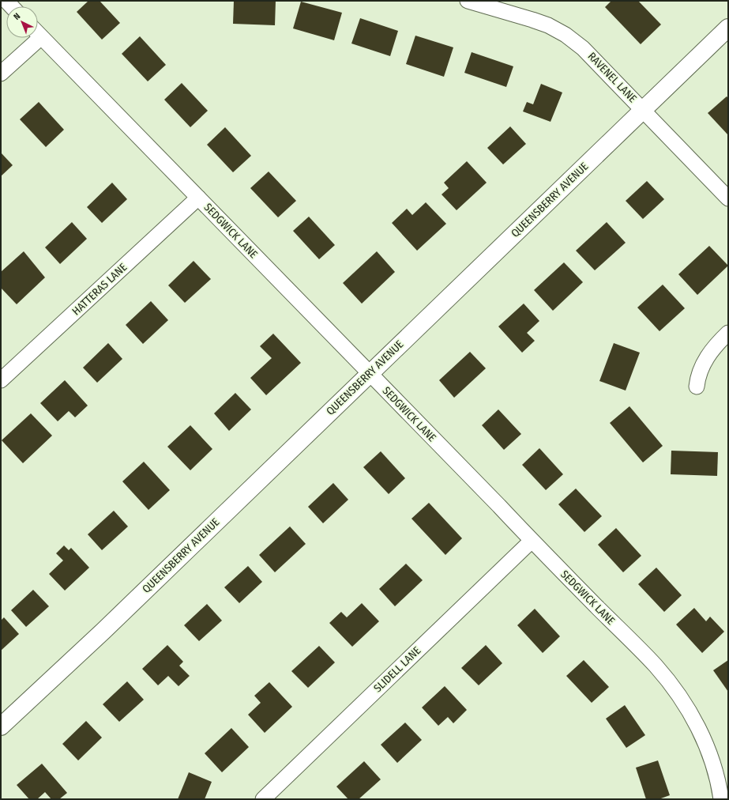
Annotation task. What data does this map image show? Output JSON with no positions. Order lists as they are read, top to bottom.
{
  "streets": {
    "street": [
      "RAVENEL LANE",
      "QUEENSBERRY AVENUE",
      "SEDGWICK LANE",
      "HATTERAS LANE",
      "SLIDELL LANE"
    ]
  },
  "crossings": [
    ["RAVENEL LANE", "QUEENSBERRY AVENUE"],
    ["QUEENSBERRY AVENUE", "SEDGWICK LANE"],
    ["SEDGWICK LANE", "HATTERAS LANE"],
    ["SEDGWICK LANE", "SLIDELL LANE"]
  ],
  "north": "top left"
}
